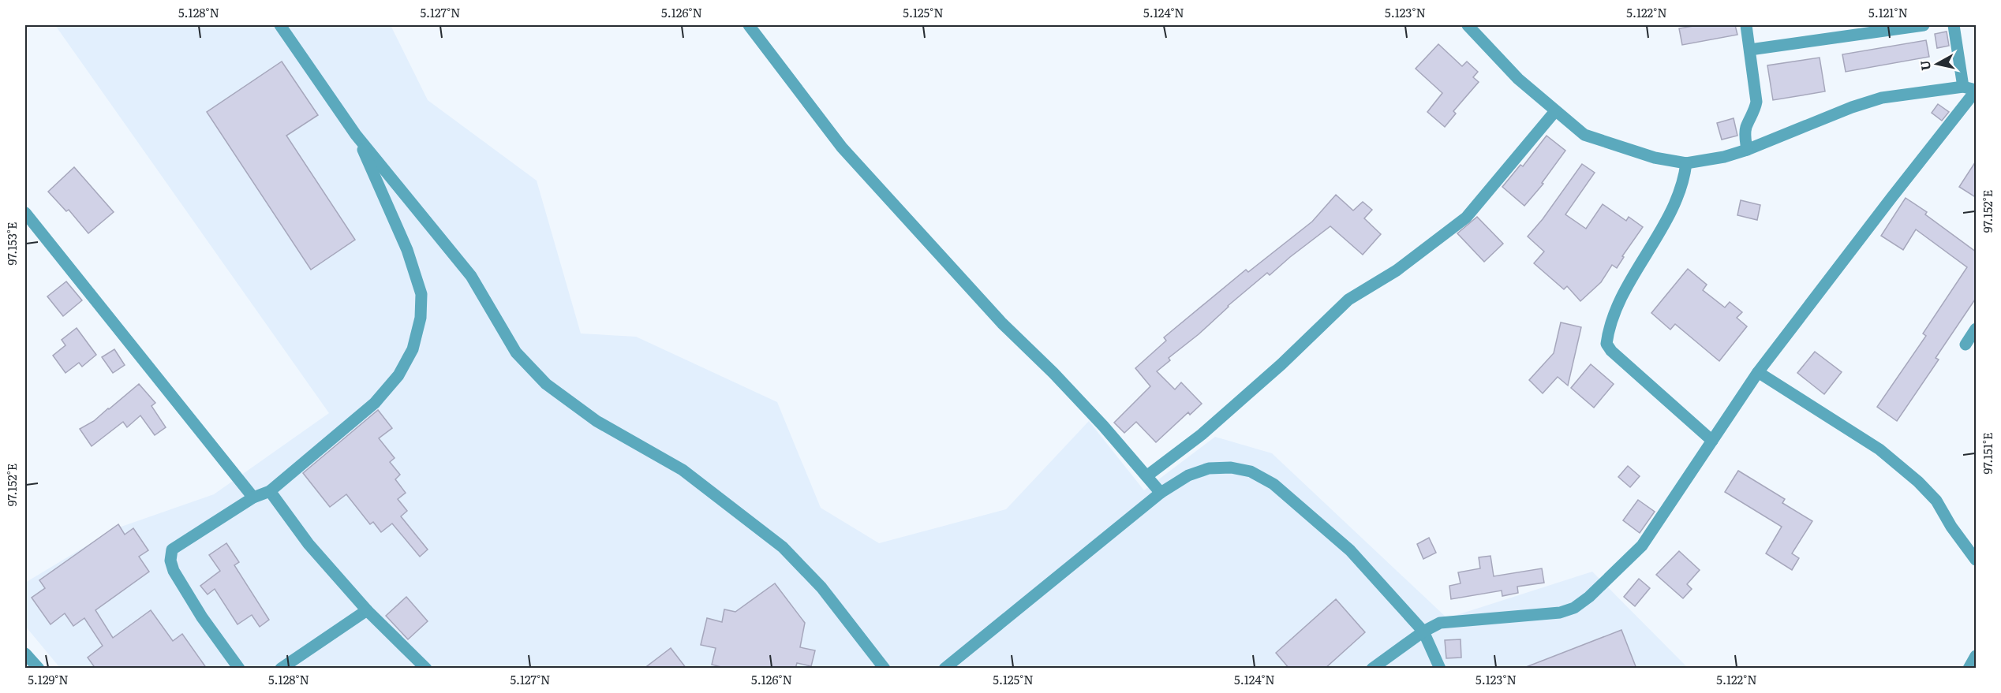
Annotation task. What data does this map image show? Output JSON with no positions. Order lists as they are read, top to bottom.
{
  "north": "left",
  "coordinates": [
    "5.128°N",
    "5.127°N",
    "5.126°N",
    "5.125°N",
    "5.124°N",
    "5.123°N",
    "5.122°N",
    "5.121°N",
    "97.152°E",
    "97.153°E",
    "97.151°E",
    "5.129°N"
  ]
}
